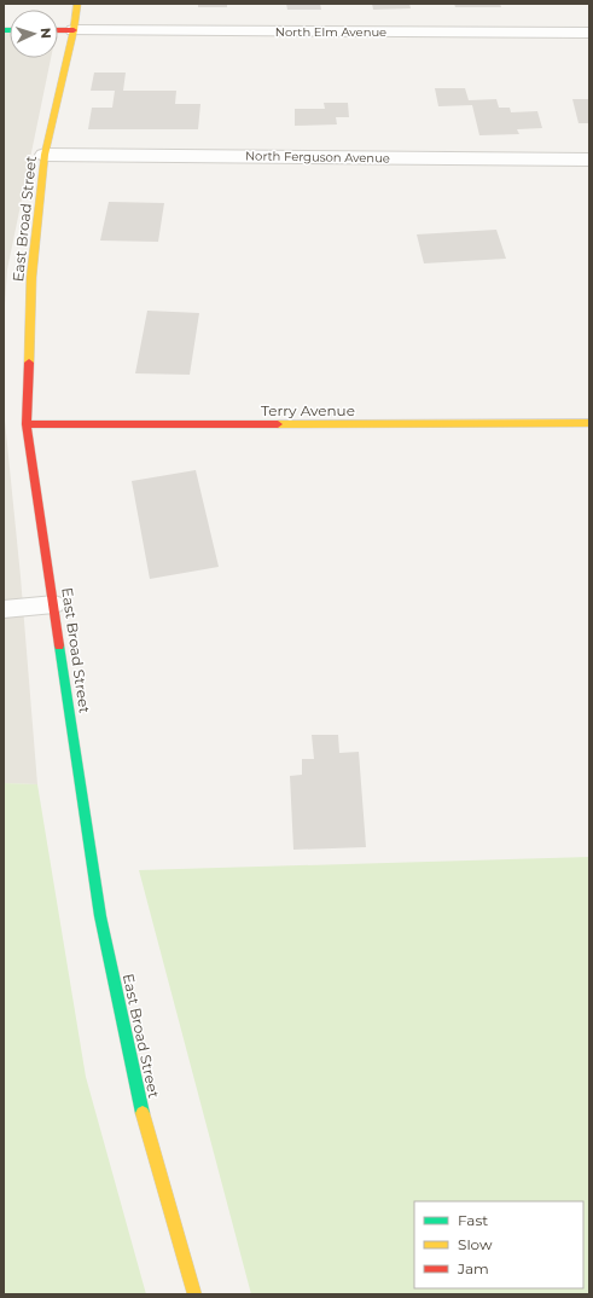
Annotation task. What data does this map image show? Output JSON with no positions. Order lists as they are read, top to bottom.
{
  "streets": {
    "street": [
      "North Elm Avenue",
      "North Ferguson Avenue",
      "East Broad Street",
      "Terry Avenue"
    ]
  },
  "crossings": [
    ["North Elm Avenue", "East Broad Street"],
    ["North Ferguson Avenue", "East Broad Street"],
    ["East Broad Street", "Terry Avenue"]
  ],
  "legend": ["Fast", "Slow", "Jam"],
  "north": "right"
}
